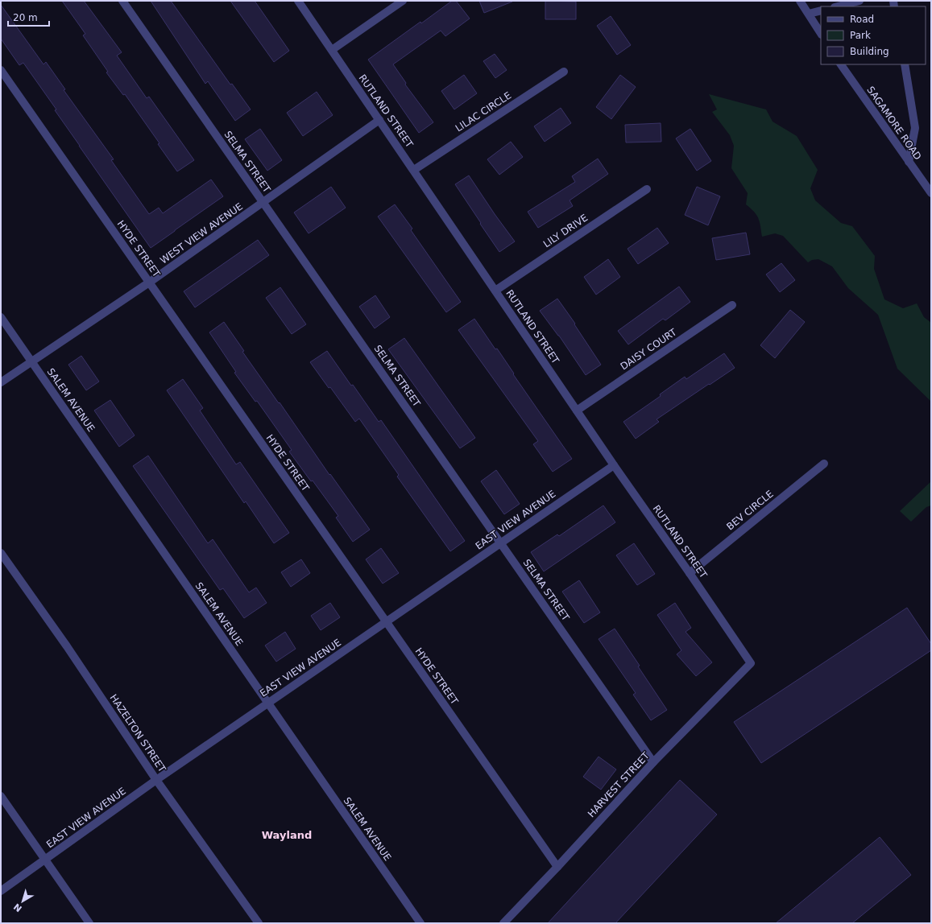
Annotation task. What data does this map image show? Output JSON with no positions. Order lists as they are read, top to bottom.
{
  "streets": {
    "street": [
      "RUTLAND STREET",
      "LILAC CIRCLE",
      "SAGAMORE ROAD",
      "SELMA STREET",
      "LILY DRIVE",
      "WEST VIEW AVENUE",
      "HYDE STREET",
      "DAISY COURT",
      "SALEM AVENUE",
      "BEV CIRCLE",
      "EAST VIEW AVENUE",
      "HAZELTON STREET",
      "HARVEST STREET"
    ]
  },
  "crossings": [
    ["RUTLAND STREET", "LILAC CIRCLE"],
    ["RUTLAND STREET", "LILY DRIVE"],
    ["RUTLAND STREET", "WEST VIEW AVENUE"],
    ["RUTLAND STREET", "DAISY COURT"],
    ["RUTLAND STREET", "BEV CIRCLE"],
    ["RUTLAND STREET", "EAST VIEW AVENUE"],
    ["RUTLAND STREET", "HARVEST STREET"],
    ["SELMA STREET", "WEST VIEW AVENUE"],
    ["SELMA STREET", "EAST VIEW AVENUE"],
    ["SELMA STREET", "HARVEST STREET"],
    ["WEST VIEW AVENUE", "HYDE STREET"],
    ["WEST VIEW AVENUE", "SALEM AVENUE"],
    ["HYDE STREET", "EAST VIEW AVENUE"],
    ["HYDE STREET", "HARVEST STREET"],
    ["SALEM AVENUE", "EAST VIEW AVENUE"],
    ["EAST VIEW AVENUE", "HAZELTON STREET"]
  ],
  "districts": ["Wayland"],
  "legend": ["Road", "Park", "Building"],
  "scale_bar": "20 m",
  "north": "bottom left"
}
